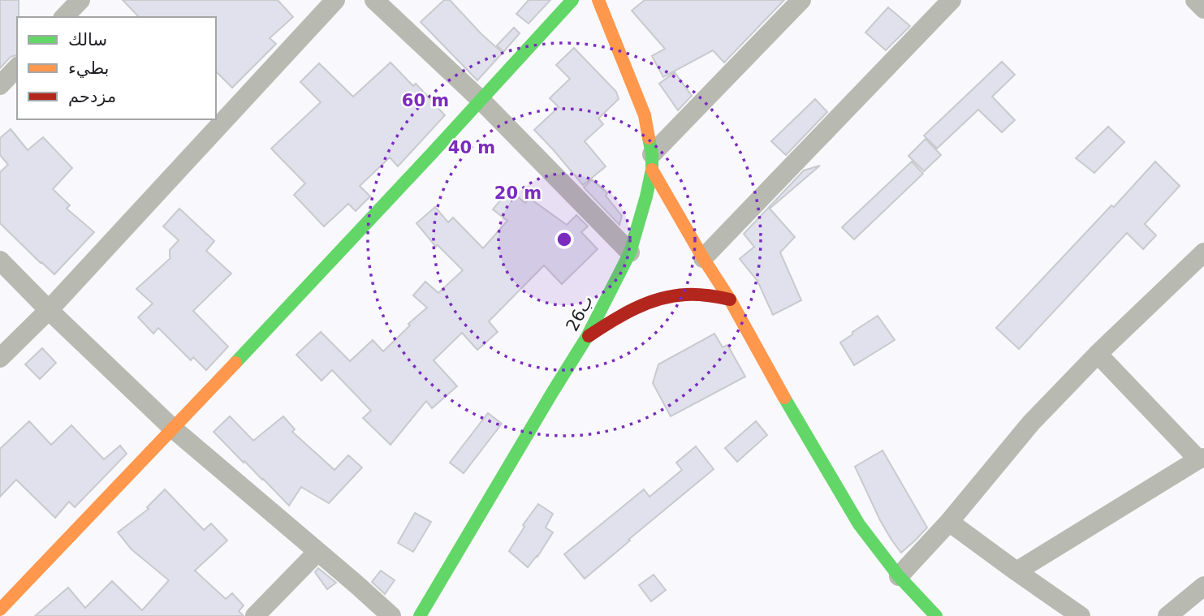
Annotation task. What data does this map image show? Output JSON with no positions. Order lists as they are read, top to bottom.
{
  "streets": {
    "main road": ["26ب"]
  },
  "legend": ["سالك", "بطيء", "مزدحم"],
  "rings": ["60 m", "40 m", "20 m"]
}
